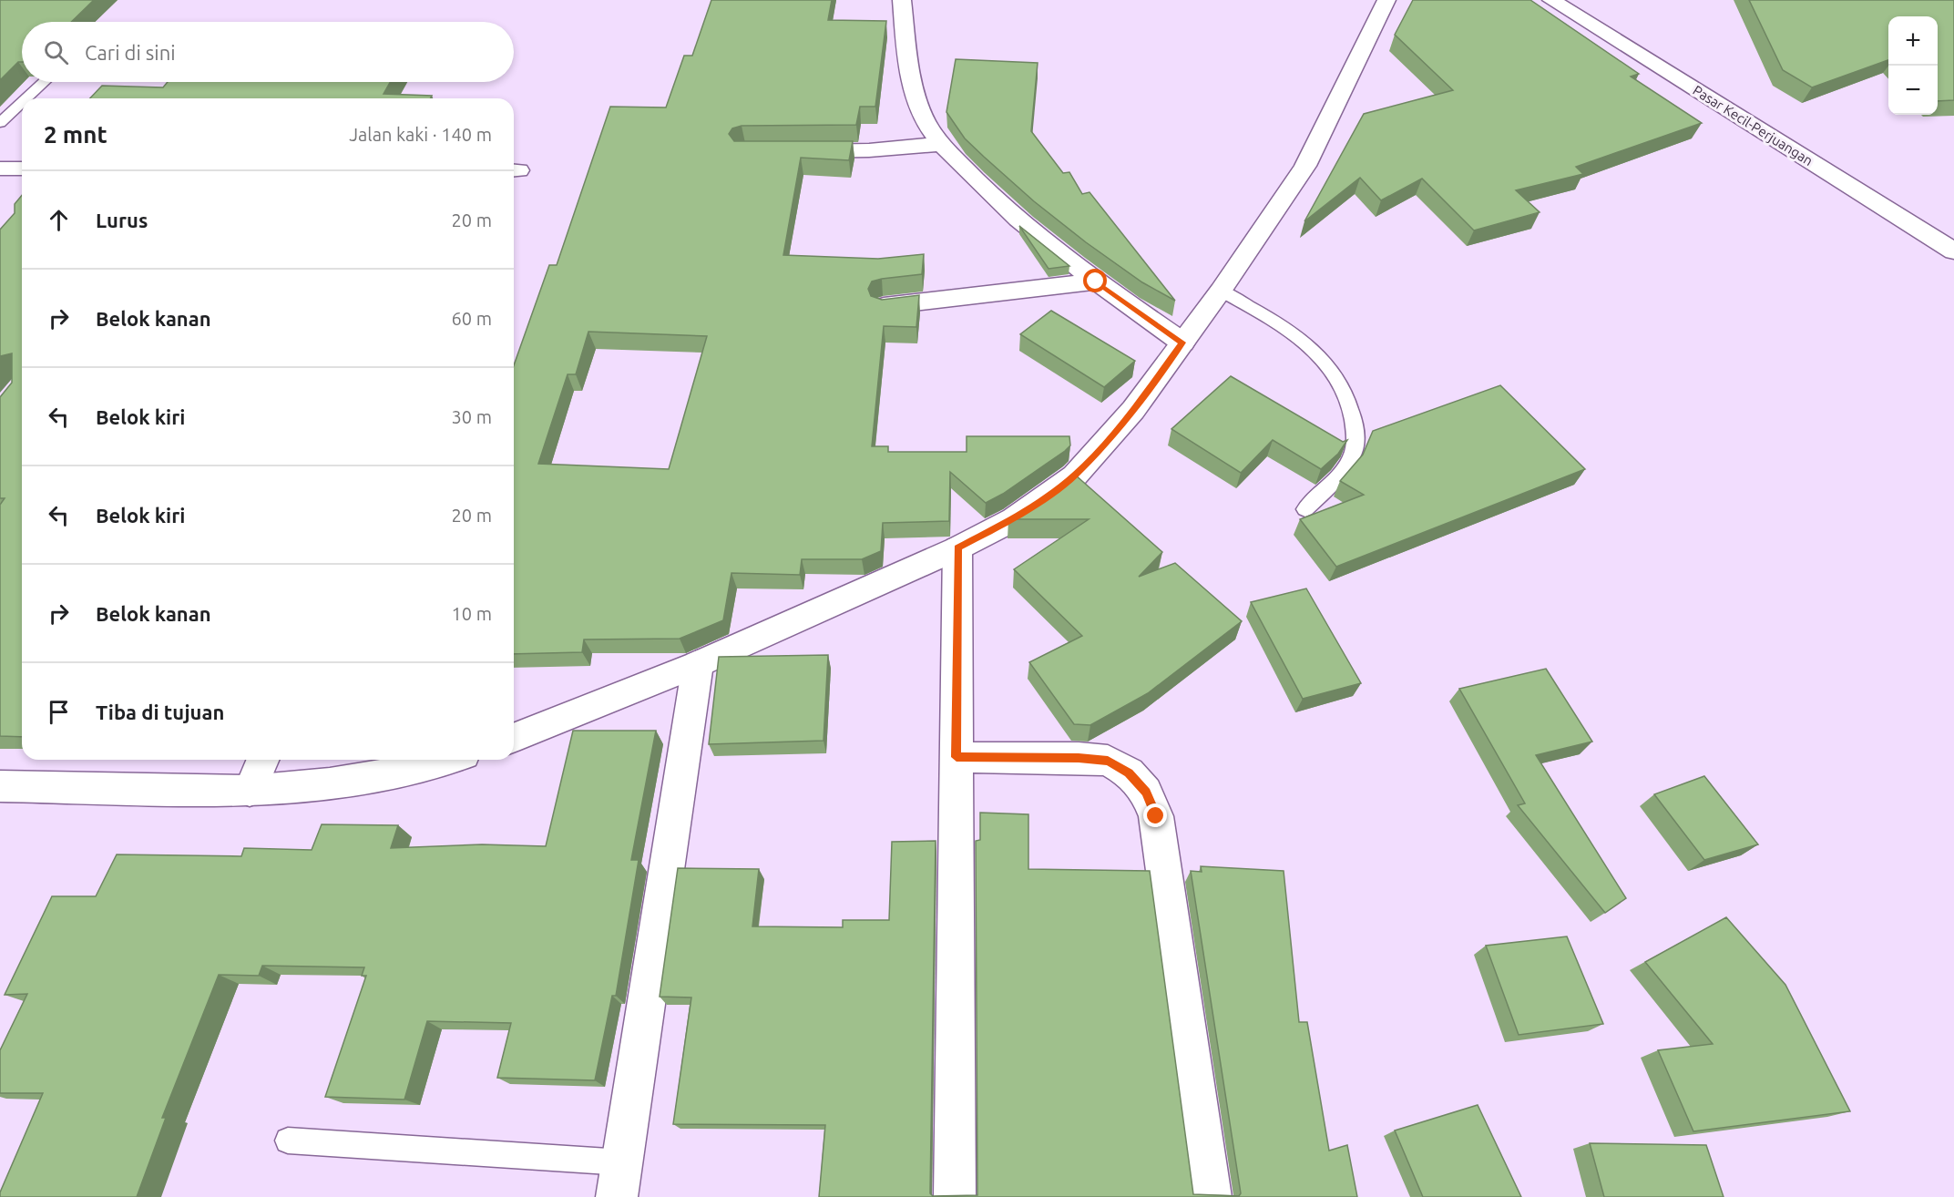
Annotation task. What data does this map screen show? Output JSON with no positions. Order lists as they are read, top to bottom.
{
  "streets": {
    "street": ["Pasar Kecil-Perjuangan"]
  },
  "page": {
    "map_buttons": ["+", "−"],
    "search": "Cari di sini",
    "heading": ["2 mnt", "Jalan kaki · 140 m"],
    "list": [
      ["Lurus", "20 m"],
      ["Belok kanan", "60 m"],
      ["Belok kiri", "30 m"],
      ["Belok kiri", "20 m"],
      ["Belok kanan", "10 m"],
      "Tiba di tujuan"
    ]
  }
}
